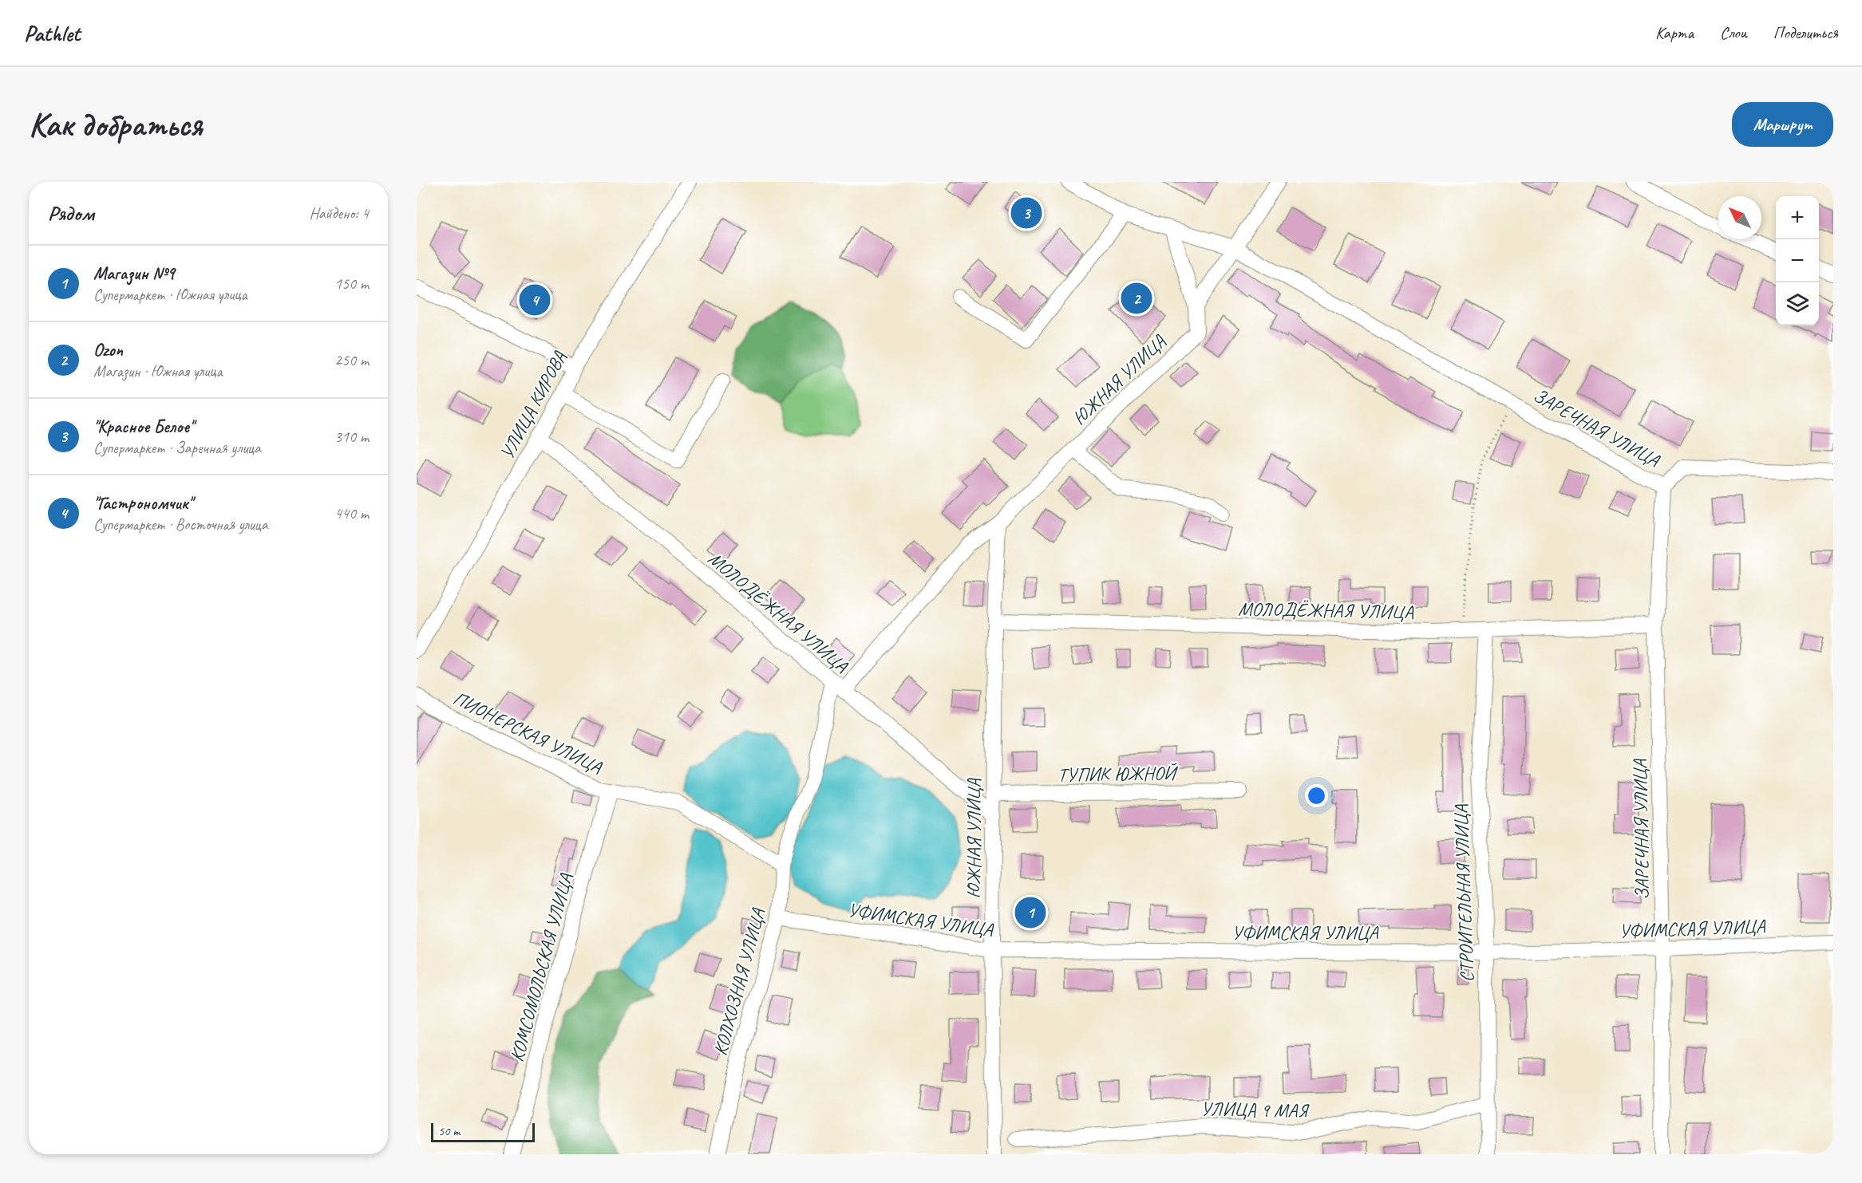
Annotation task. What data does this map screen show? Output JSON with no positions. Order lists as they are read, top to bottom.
{
  "streets": {
    "street": [
      "ЮЖНАЯ УЛИЦА",
      "УЛИЦА КИРОВА",
      "ЗАРЕЧНАЯ УЛИЦА",
      "МОЛОДЁЖНАЯ УЛИЦА",
      "ПИОНЕРСКАЯ УЛИЦА",
      "ТУПИК ЮЖНОЙ",
      "СТРОИТЕЛЬНАЯ УЛИЦА",
      "УФИМСКАЯ УЛИЦА",
      "КОМСОМОЛЬСКАЯ УЛИЦА",
      "КОЛХОЗНАЯ УЛИЦА",
      "УЛИЦА 9 МАЯ"
    ]
  },
  "crossings": [
    ["ЮЖНАЯ УЛИЦА", "ЗАРЕЧНАЯ УЛИЦА"],
    ["ЮЖНАЯ УЛИЦА", "МОЛОДЁЖНАЯ УЛИЦА"],
    ["ЮЖНАЯ УЛИЦА", "ТУПИК ЮЖНОЙ"],
    ["ЮЖНАЯ УЛИЦА", "УФИМСКАЯ УЛИЦА"],
    ["ЮЖНАЯ УЛИЦА", "КОЛХОЗНАЯ УЛИЦА"],
    ["УЛИЦА КИРОВА", "МОЛОДЁЖНАЯ УЛИЦА"],
    ["ЗАРЕЧНАЯ УЛИЦА", "МОЛОДЁЖНАЯ УЛИЦА"],
    ["ЗАРЕЧНАЯ УЛИЦА", "УФИМСКАЯ УЛИЦА"],
    ["МОЛОДЁЖНАЯ УЛИЦА", "СТРОИТЕЛЬНАЯ УЛИЦА"],
    ["МОЛОДЁЖНАЯ УЛИЦА", "КОЛХОЗНАЯ УЛИЦА"],
    ["ПИОНЕРСКАЯ УЛИЦА", "КОМСОМОЛЬСКАЯ УЛИЦА"],
    ["ПИОНЕРСКАЯ УЛИЦА", "КОЛХОЗНАЯ УЛИЦА"],
    ["СТРОИТЕЛЬНАЯ УЛИЦА", "УФИМСКАЯ УЛИЦА"],
    ["СТРОИТЕЛЬНАЯ УЛИЦА", "УЛИЦА 9 МАЯ"],
    ["УФИМСКАЯ УЛИЦА", "КОЛХОЗНАЯ УЛИЦА"]
  ],
  "scale_bar": "50 m",
  "north": "top left",
  "page": {
    "header": "Pathlet",
    "nav": ["Карта", "Слои", "Поделиться"],
    "buttons": "Маршрут",
    "title": "Как добраться",
    "heading": ["Рядом", "Найдено: 4"],
    "pins": [
      "3",
      "2",
      "4",
      "1"
    ],
    "map_buttons": ["+", "−"],
    "list": [
      {
        "mark": "1",
        "name": "Магазин №9",
        "note": "Супермаркет · Южная улица",
        "value": "150 m"
      },
      {
        "mark": "2",
        "name": "Ozon",
        "note": "Магазин · Южная улица",
        "value": "250 m"
      },
      {
        "mark": "3",
        "name": "\"Красное Белое\"",
        "note": "Супермаркет · Заречная улица",
        "value": "310 m"
      },
      {
        "mark": "4",
        "name": "\"Гастрономчик\"",
        "note": "Супермаркет · Восточная улица",
        "value": "440 m"
      }
    ],
    "scale": "50 m"
  }
}
